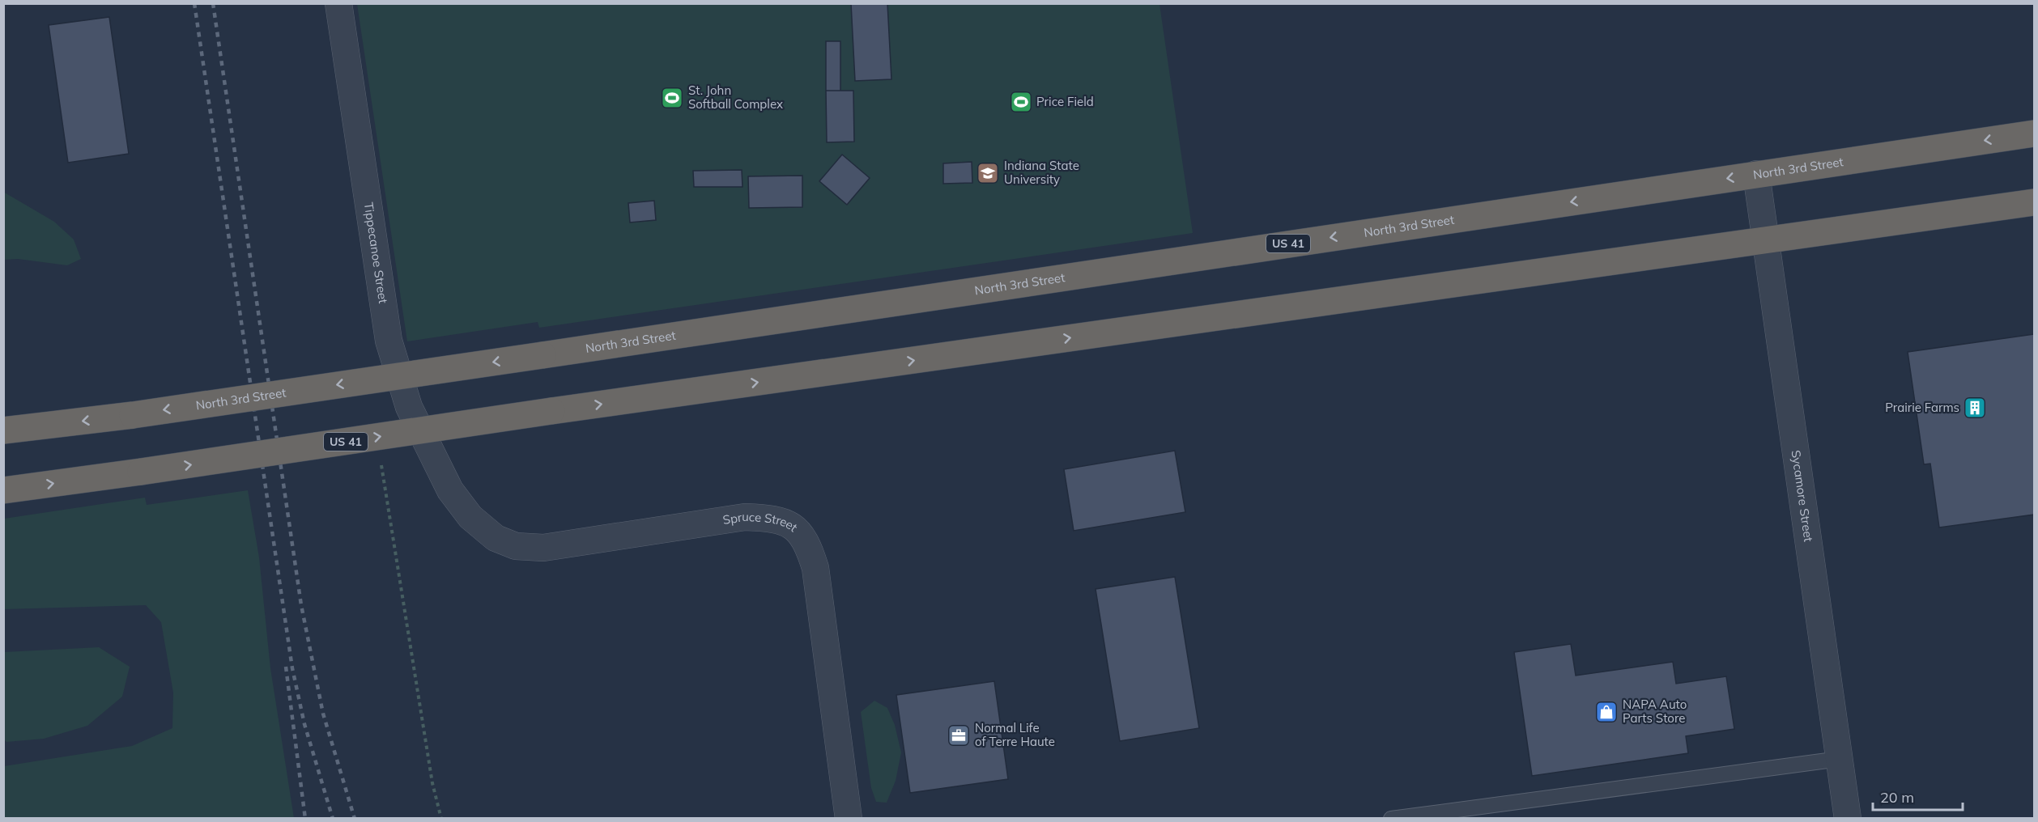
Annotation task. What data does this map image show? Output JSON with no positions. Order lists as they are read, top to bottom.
{
  "streets": {
    "highway": ["North 3rd Street", "US 41"],
    "street": ["Tippecanoe Street", "Sycamore Street", "Spruce Street"]
  },
  "crossings": [
    ["North 3rd Street", "Sycamore Street"],
    ["US 41", "Sycamore Street"],
    ["Tippecanoe Street", "Spruce Street"]
  ],
  "places": {
    "sports": ["St. John Softball Complex", "Price Field"],
    "school or university": ["Indiana State University"],
    "building": ["Prairie Farms"],
    "shop": ["NAPA Auto Parts Store"],
    "office": ["Normal Life of Terre Haute"]
  },
  "scale_bar": "20 m"
}
